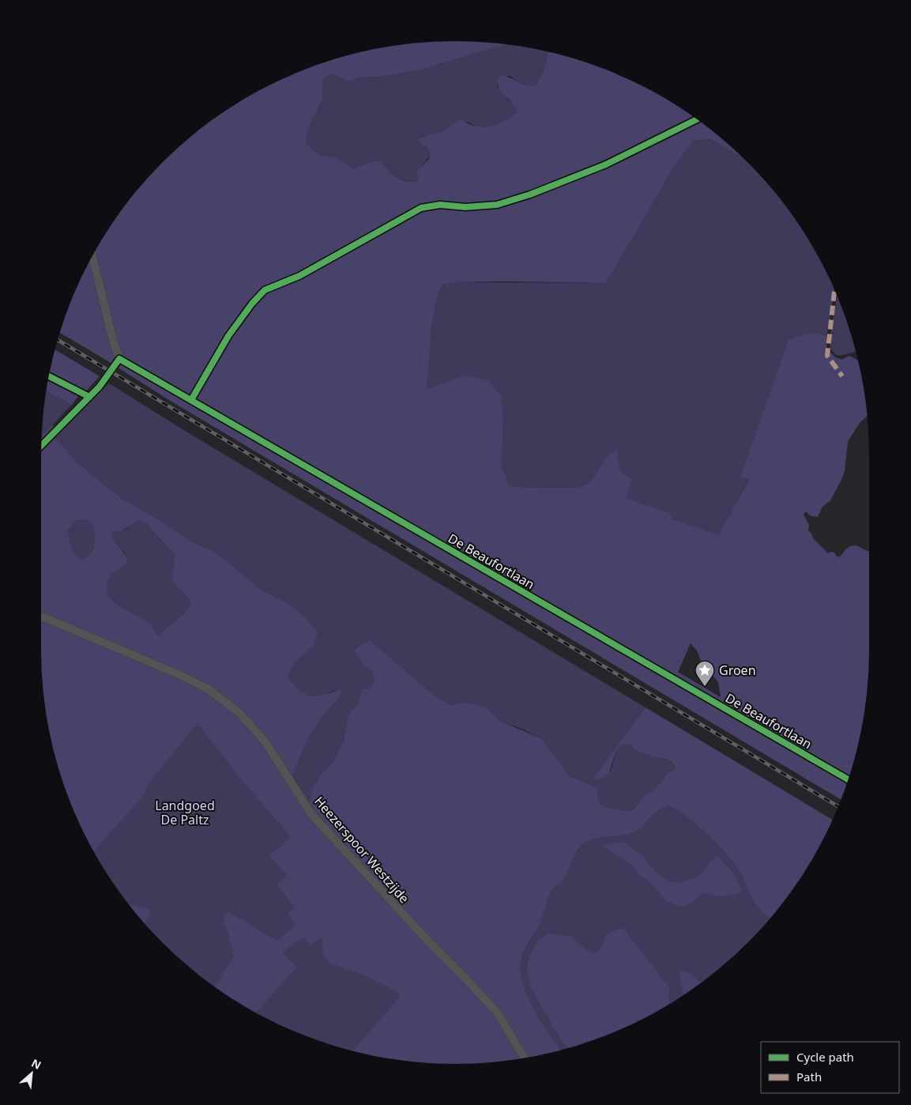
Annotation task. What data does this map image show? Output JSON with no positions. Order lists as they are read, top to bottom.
{
  "streets": {
    "street": ["De Beaufortlaan", "Heezerspoor Westzijde"]
  },
  "parks": ["Landgoed De Paltz"],
  "places": {
    "place": ["Groen"]
  },
  "legend": ["Cycle path", "Path"],
  "north": "top right"
}
